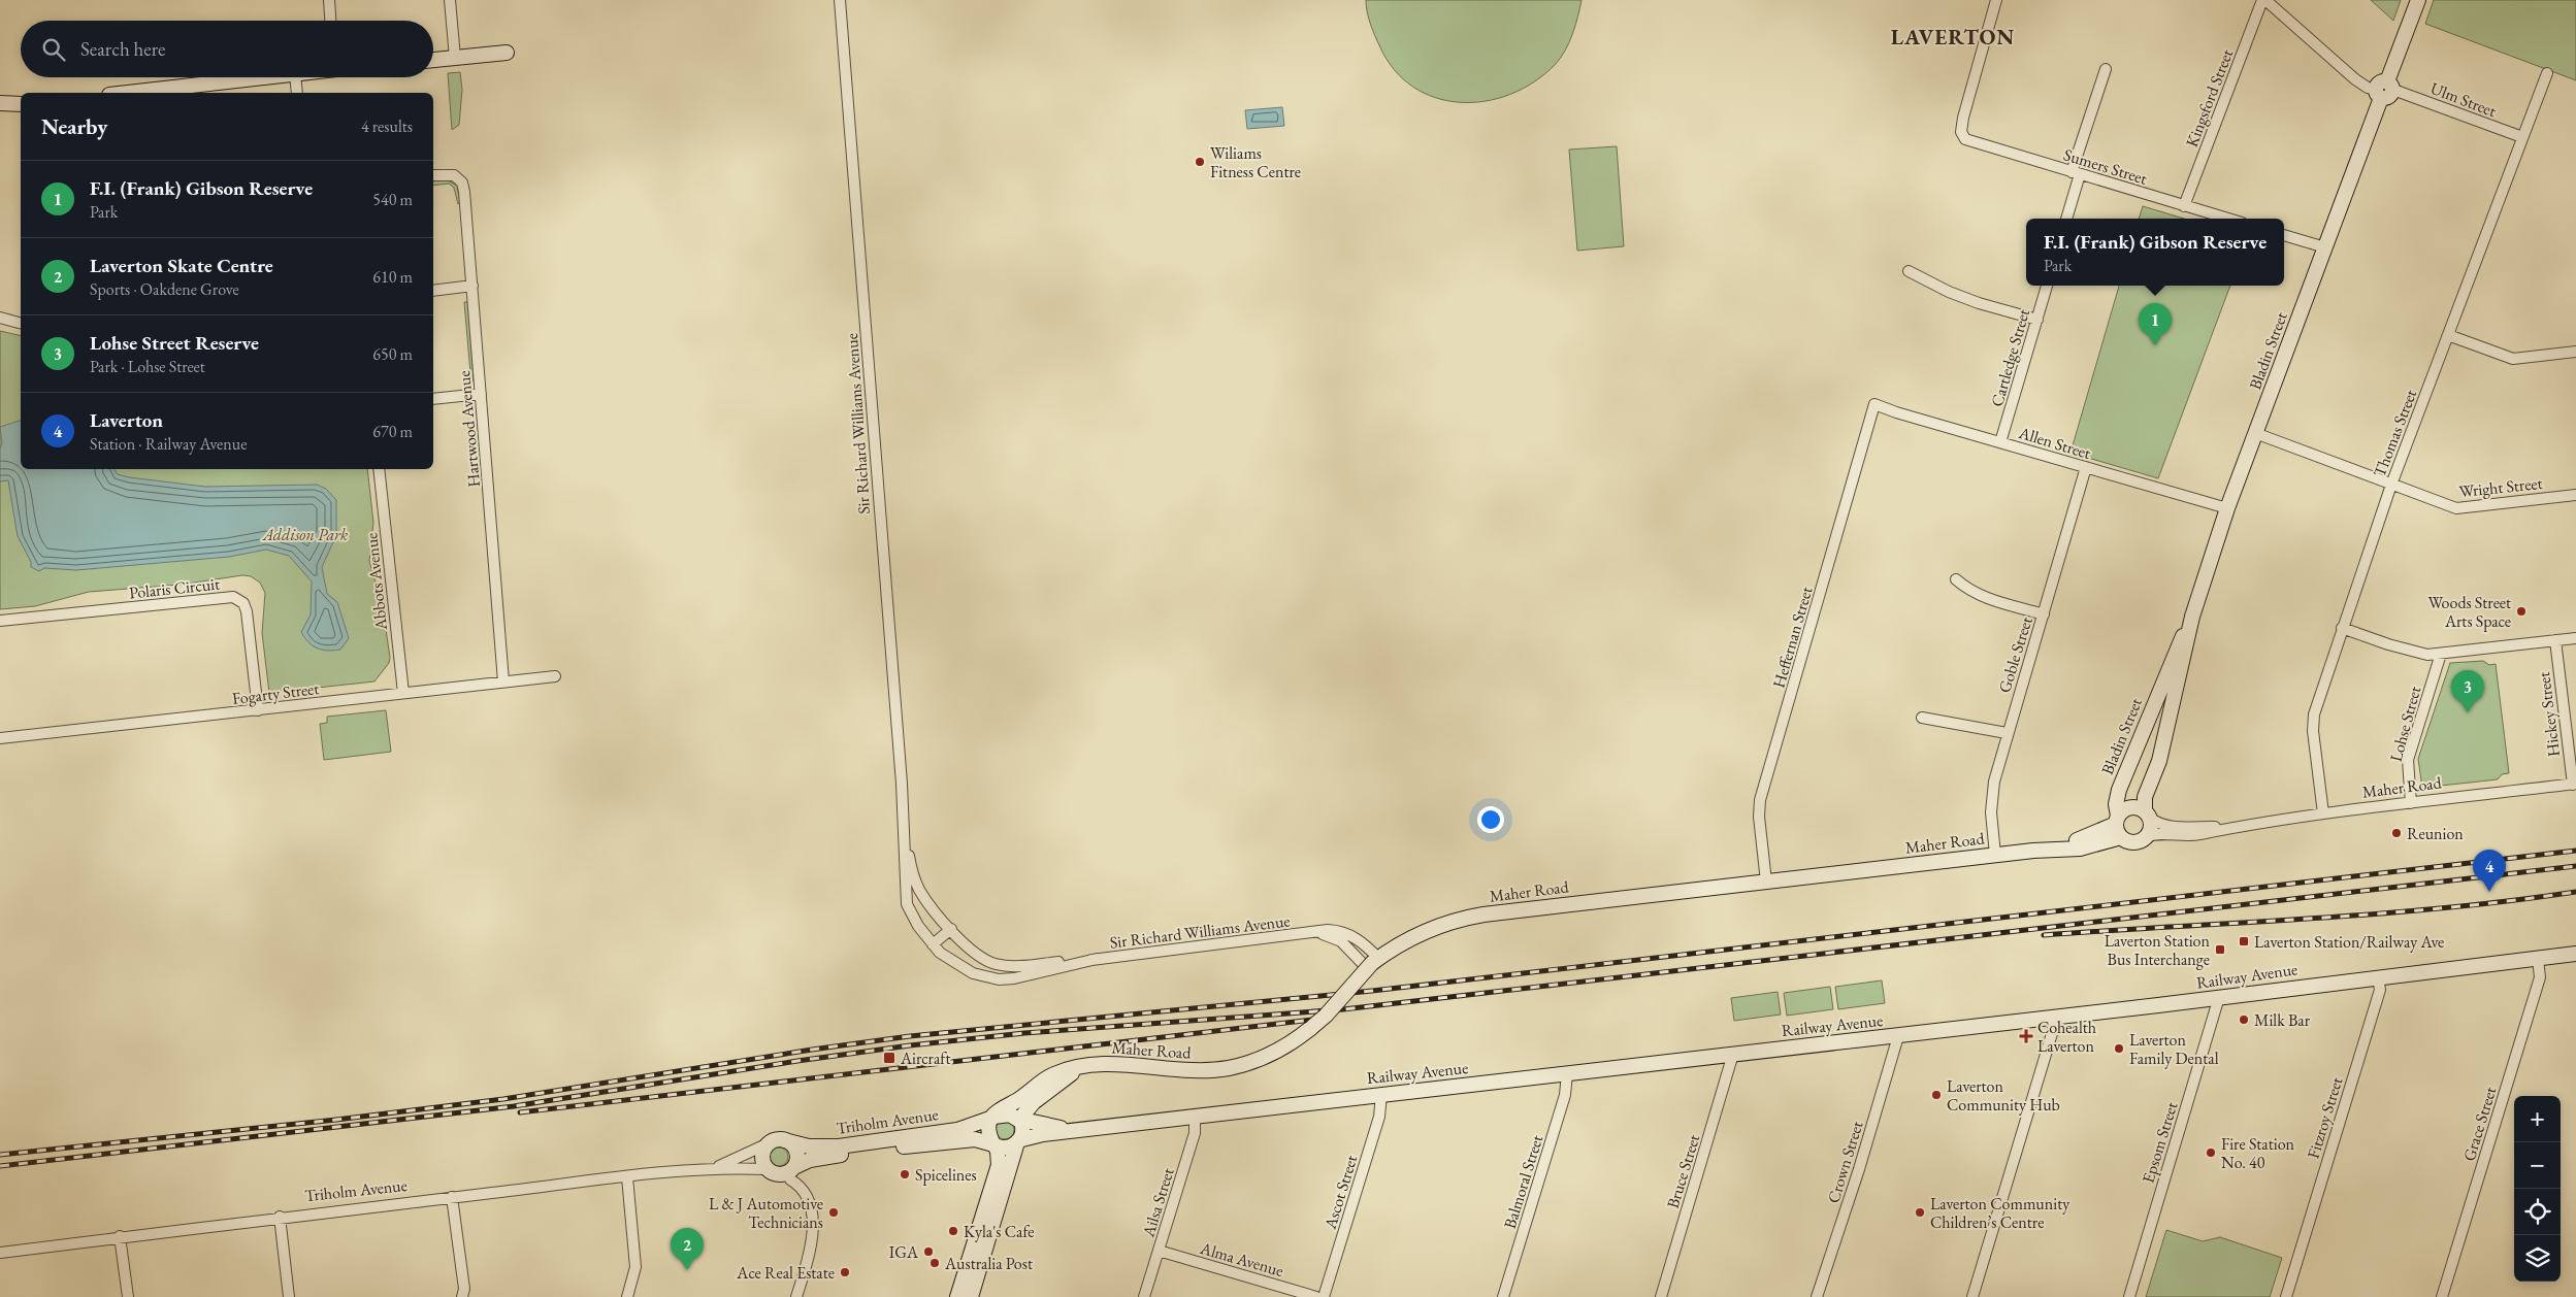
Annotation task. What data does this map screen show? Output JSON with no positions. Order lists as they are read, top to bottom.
{
  "streets": {
    "street": [
      "Kingsford Street",
      "Ulm Street",
      "Sumers Street",
      "Bladin Street",
      "Cartledge Street",
      "Sir Richard Williams Avenue",
      "Hartwood Avenue",
      "Thomas Street",
      "Allen Street",
      "Wright Street",
      "Abbots Avenue",
      "Polaris Circuit",
      "Heffernan Street",
      "Goble Street",
      "Fogarty Street",
      "Hickey Street",
      "Lohse Street",
      "Maher Road",
      "Railway Avenue",
      "Fitzroy Street",
      "Triholm Avenue",
      "Grace Street",
      "Epsom Street",
      "Crown Street",
      "Bruce Street",
      "Balmoral Street",
      "Ascot Street",
      "Ailsa Street",
      "Alma Avenue"
    ]
  },
  "crossings": [
    ["Kingsford Street", "Ulm Street"],
    ["Kingsford Street", "Sumers Street"],
    ["Ulm Street", "Bladin Street"],
    ["Ulm Street", "Thomas Street"],
    ["Bladin Street", "Allen Street"],
    ["Bladin Street", "Wright Street"],
    ["Bladin Street", "Maher Road"],
    ["Cartledge Street", "Allen Street"],
    ["Sir Richard Williams Avenue", "Maher Road"],
    ["Hartwood Avenue", "Fogarty Street"],
    ["Thomas Street", "Wright Street"],
    ["Thomas Street", "Maher Road"],
    ["Allen Street", "Heffernan Street"],
    ["Allen Street", "Goble Street"],
    ["Abbots Avenue", "Fogarty Street"],
    ["Polaris Circuit", "Fogarty Street"],
    ["Heffernan Street", "Maher Road"],
    ["Goble Street", "Maher Road"],
    ["Hickey Street", "Maher Road"],
    ["Lohse Street", "Maher Road"],
    ["Maher Road", "Railway Avenue"],
    ["Maher Road", "Triholm Avenue"],
    ["Railway Avenue", "Fitzroy Street"],
    ["Railway Avenue", "Triholm Avenue"],
    ["Railway Avenue", "Grace Street"],
    ["Railway Avenue", "Epsom Street"],
    ["Railway Avenue", "Crown Street"],
    ["Railway Avenue", "Bruce Street"],
    ["Railway Avenue", "Balmoral Street"],
    ["Railway Avenue", "Ascot Street"],
    ["Railway Avenue", "Ailsa Street"],
    ["Ailsa Street", "Alma Avenue"]
  ],
  "districts": ["LAVERTON"],
  "parks": ["Addison Park"],
  "places": {
    "other": [
      "Wiliams Fitness Centre",
      "Woods Street Arts Space",
      "Reunion",
      "Milk Bar",
      "Laverton Family Dental",
      "Laverton Community Hub",
      "Fire Station No. 40",
      "Spicelines",
      "L & J Automotive Technicians",
      "Laverton Community Children’s Centre",
      "Kyla's Cafe",
      "IGA",
      "Australia Post",
      "Ace Real Estate"
    ],
    "transit": ["Laverton Station/Railway Ave", "Laverton Station Bus Interchange", "Aircraft"],
    "health": ["Cohealth Laverton"]
  },
  "page": {
    "search": "Search here",
    "heading": ["Nearby", "4 results"],
    "list": [
      {
        "mark": "1",
        "name": "F.I. (Frank) Gibson Reserve",
        "note": "Park",
        "value": "540 m"
      },
      {
        "mark": "2",
        "name": "Laverton Skate Centre",
        "note": "Sports · Oakdene Grove",
        "value": "610 m"
      },
      {
        "mark": "3",
        "name": "Lohse Street Reserve",
        "note": "Park · Lohse Street",
        "value": "650 m"
      },
      {
        "mark": "4",
        "name": "Laverton",
        "note": "Station · Railway Avenue",
        "value": "670 m"
      }
    ],
    "popup": ["F.I. (Frank) Gibson Reserve", "Park"],
    "pins": [
      "1",
      "3",
      "4",
      "2"
    ],
    "map_buttons": ["+", "−"]
  }
}
